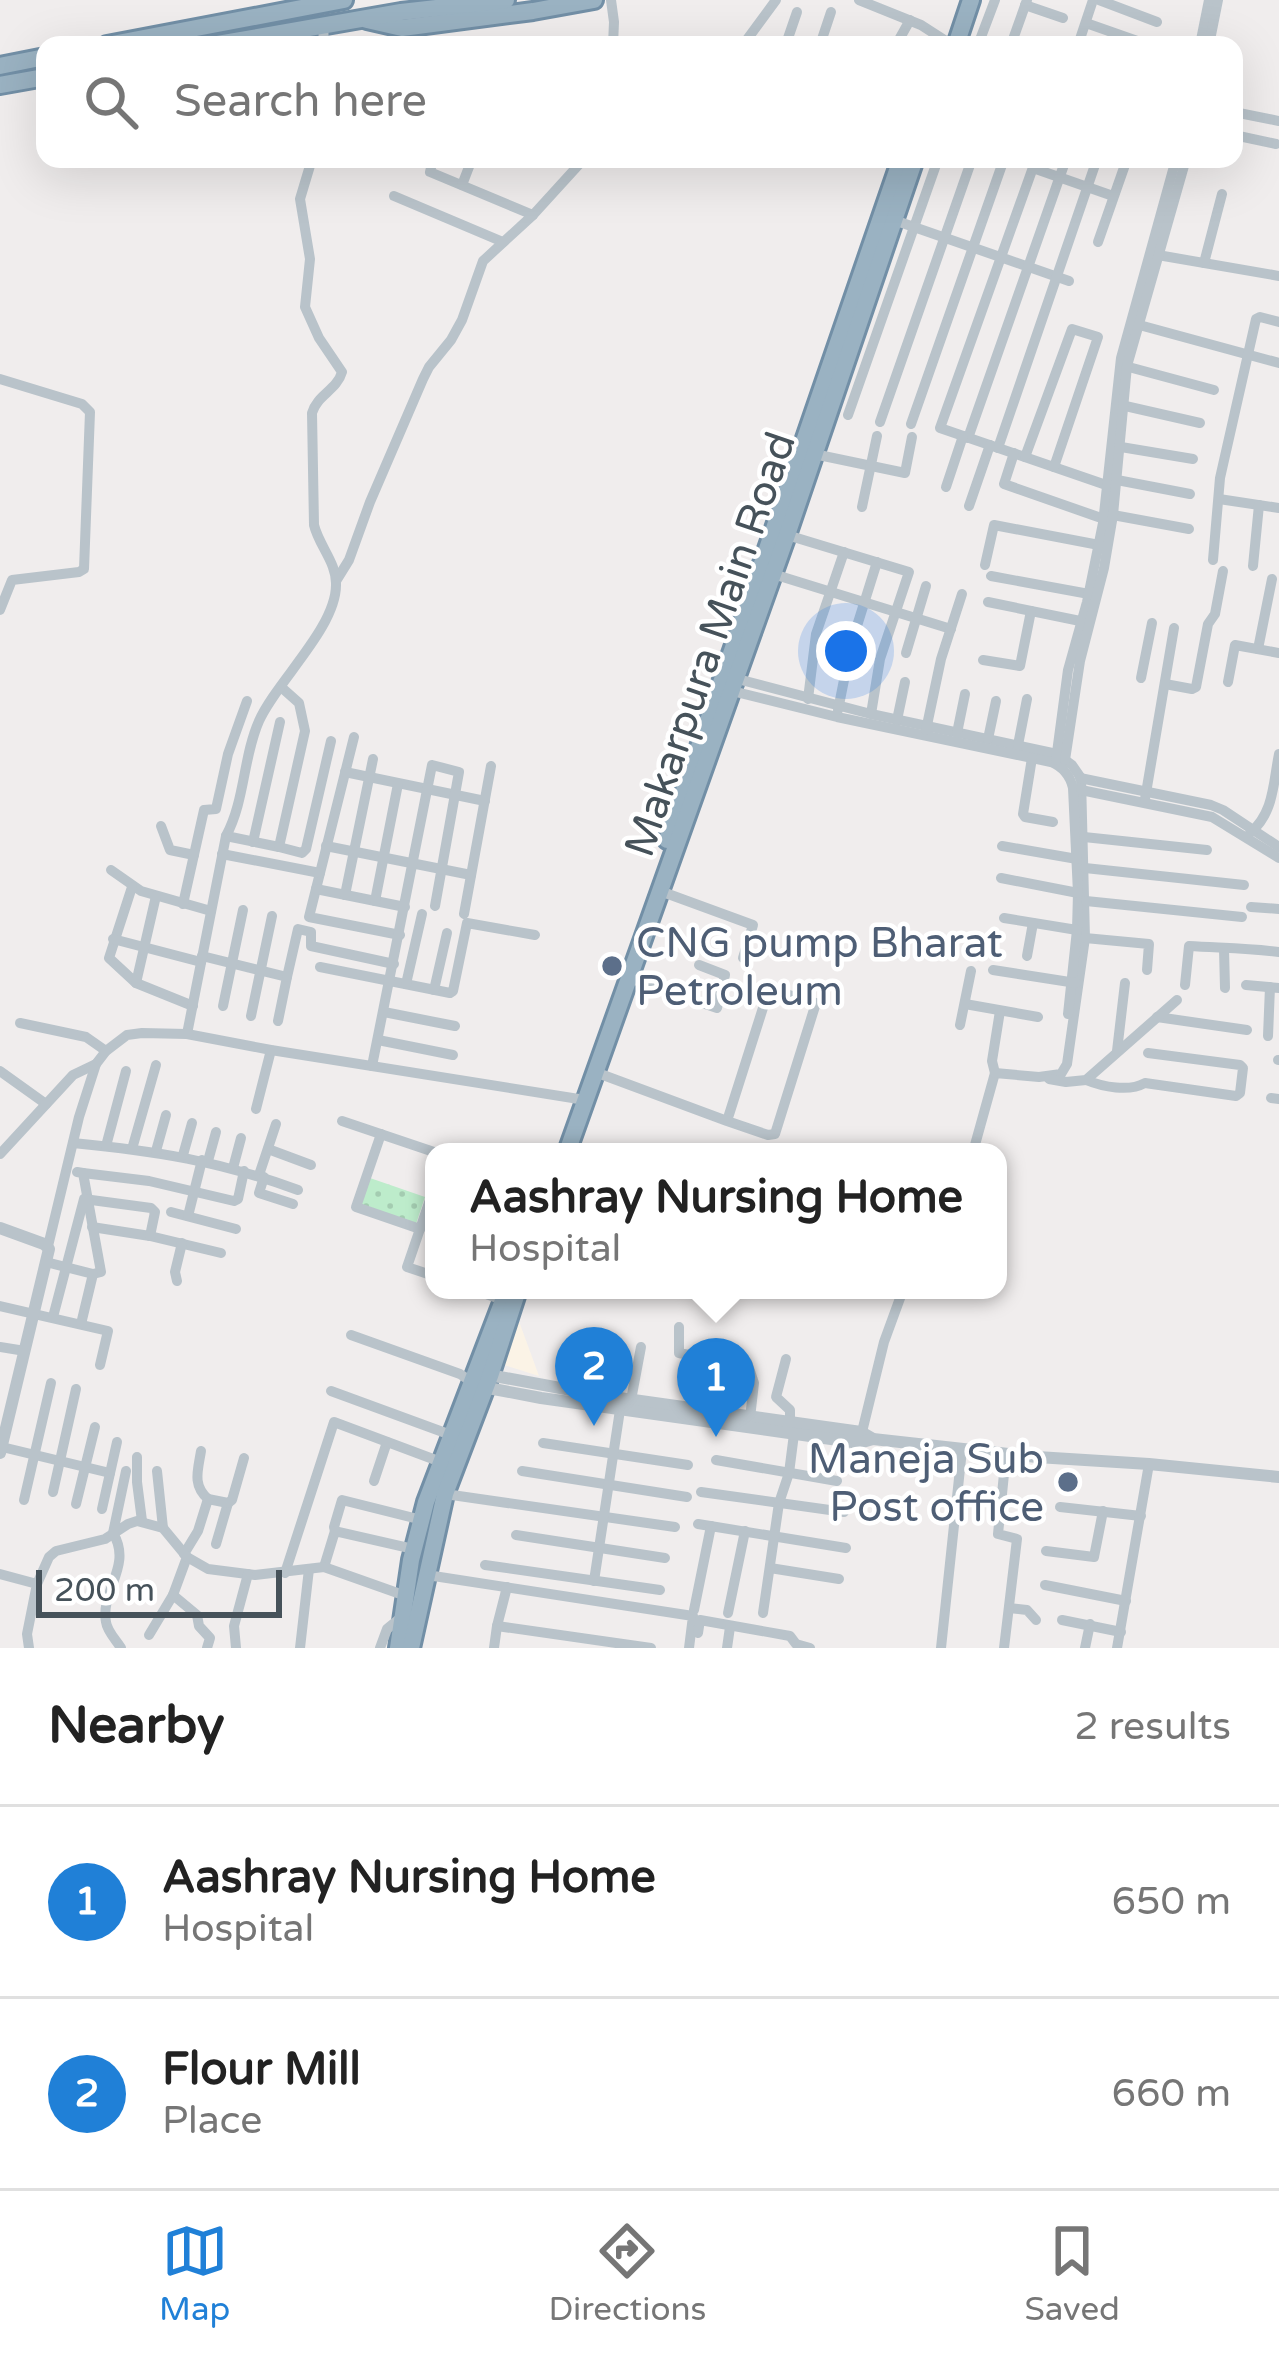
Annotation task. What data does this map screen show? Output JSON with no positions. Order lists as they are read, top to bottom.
{
  "streets": {
    "highway": ["Makarpura Main Road"]
  },
  "places": ["CNG pump Bharat Petroleum", "Maneja Sub Post office"],
  "scale_bar": "200 m",
  "page": {
    "search": "Search here",
    "popup": ["Aashray Nursing Home", "Hospital"],
    "pins": ["2", "1"],
    "scale": "200 m",
    "heading": ["Nearby", "2 results"],
    "list": [
      {
        "mark": "1",
        "name": "Aashray Nursing Home",
        "note": "Hospital",
        "value": "650 m"
      },
      {
        "mark": "2",
        "name": "Flour Mill",
        "note": "Place",
        "value": "660 m"
      }
    ],
    "nav": ["Map", "Directions", "Saved"]
  }
}
